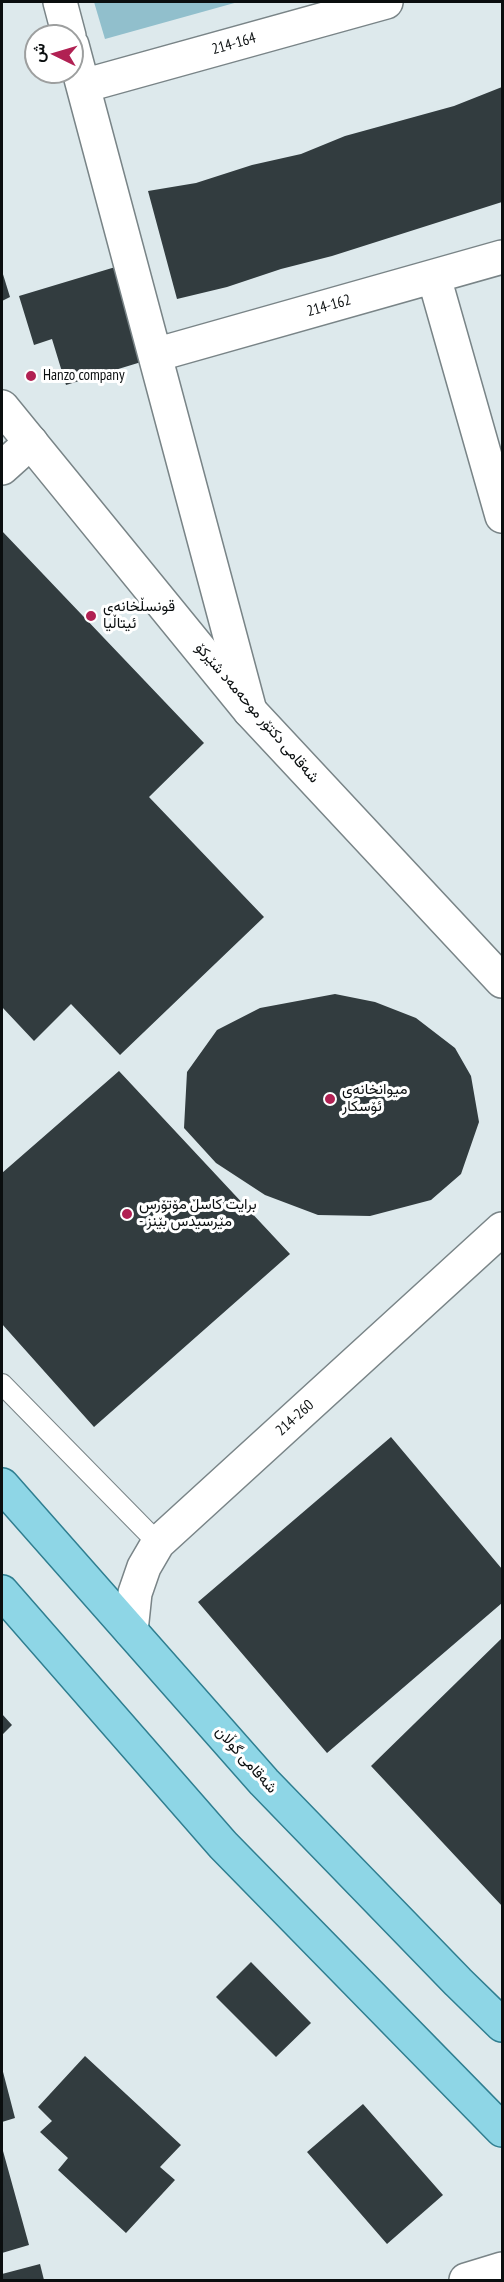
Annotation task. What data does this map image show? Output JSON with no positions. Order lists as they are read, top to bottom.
{
  "streets": {
    "main road": ["شەقامی گوڵان"],
    "street": [
      "214-164",
      "214-162",
      "شەقامی دکتۆر موحەمەد شێرکۆ",
      "214-260"
    ]
  },
  "crossings": [
    ["214-260", "شەقامی گوڵان"]
  ],
  "places": [
    "Hanzo company",
    "قونسڵخانەی ئیتاڵیا",
    "میوانخانەی ئۆسکار",
    "برایت کاسڵ مۆتۆرس - مێرسیدس بێنز"
  ],
  "north": "left"
}
